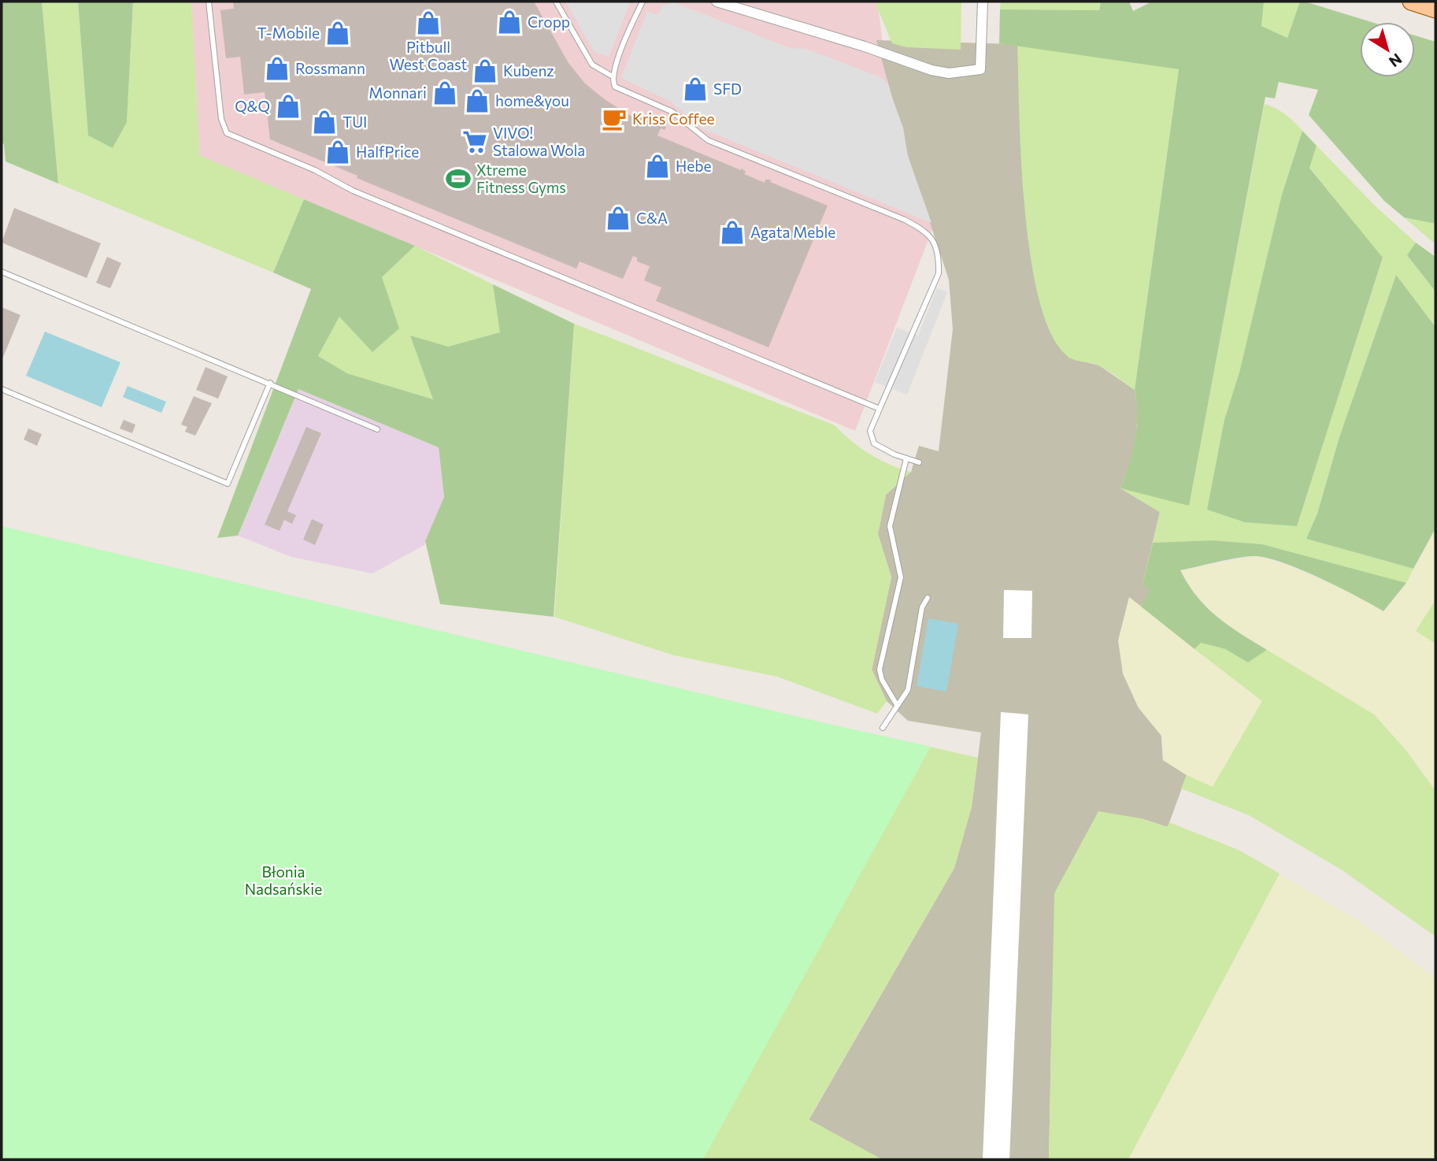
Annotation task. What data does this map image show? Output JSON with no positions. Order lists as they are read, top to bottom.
{
  "parks": ["Błonia Nadsańskie"],
  "places": {
    "shop": [
      "Cropp",
      "Pitbull West Coast",
      "T-Mobile",
      "Rossmann",
      "Kubenz",
      "SFD",
      "Monnari",
      "home&you",
      "Q&Q",
      "TUI",
      "HalfPrice",
      "Hebe",
      "C&A",
      "Agata Meble"
    ],
    "cafe": ["Kriss Coffee"],
    "supermarket": ["VIVO! Stalowa Wola"],
    "sports": ["Xtreme Fitness Gyms"]
  },
  "north": "bottom right"
}
